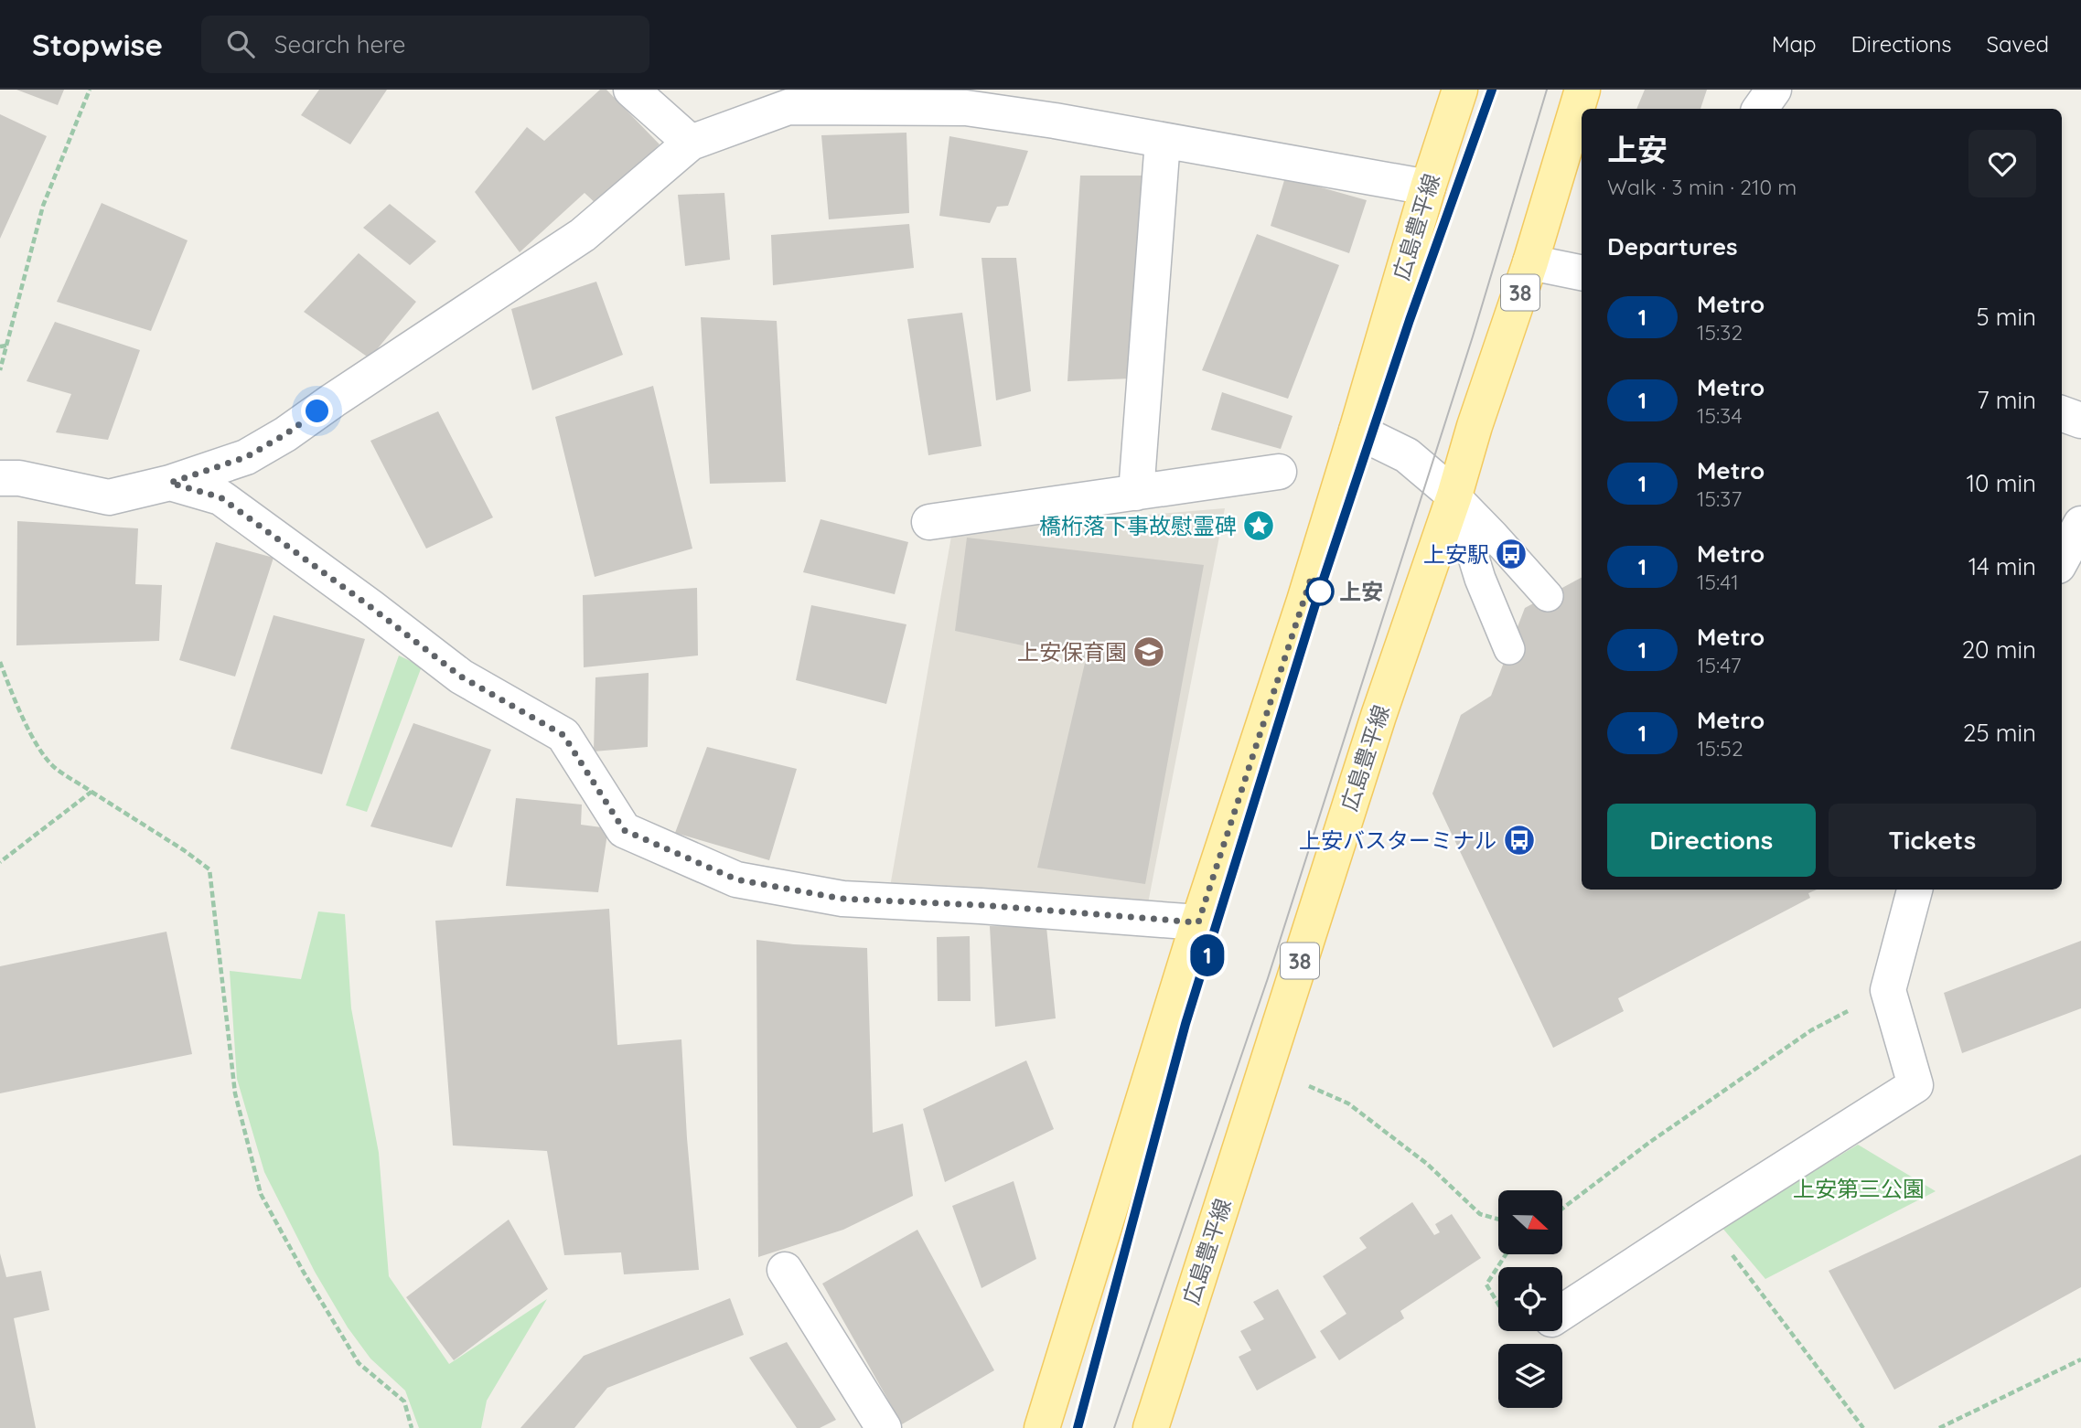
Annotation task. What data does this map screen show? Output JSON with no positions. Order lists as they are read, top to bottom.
{
  "streets": {
    "main road": ["広島豊平線", "38"]
  },
  "parks": ["上安第三公園"],
  "places": {
    "place": ["橋桁落下事故慰霊碑"],
    "bus stop": ["上安駅", "上安バスターミナル"],
    "other": ["上安"],
    "school or university": ["上安保育園"]
  },
  "lines": ["metro line 1"],
  "north": "right",
  "page": {
    "header": "Stopwise",
    "search": "Search here",
    "nav": ["Map", "Directions", "Saved"],
    "on_map": "1",
    "heading": [
      ["上安", "Walk · 3 min · 210 m"],
      "Departures"
    ],
    "list": [
      {
        "mark": "1",
        "name": "Metro",
        "note": "15:32",
        "value": "5 min"
      },
      {
        "mark": "1",
        "name": "Metro",
        "note": "15:34",
        "value": "7 min"
      },
      {
        "mark": "1",
        "name": "Metro",
        "note": "15:37",
        "value": "10 min"
      },
      {
        "mark": "1",
        "name": "Metro",
        "note": "15:41",
        "value": "14 min"
      },
      {
        "mark": "1",
        "name": "Metro",
        "note": "15:47",
        "value": "20 min"
      },
      {
        "mark": "1",
        "name": "Metro",
        "note": "15:52",
        "value": "25 min"
      }
    ],
    "buttons": ["Directions", "Tickets"]
  }
}
